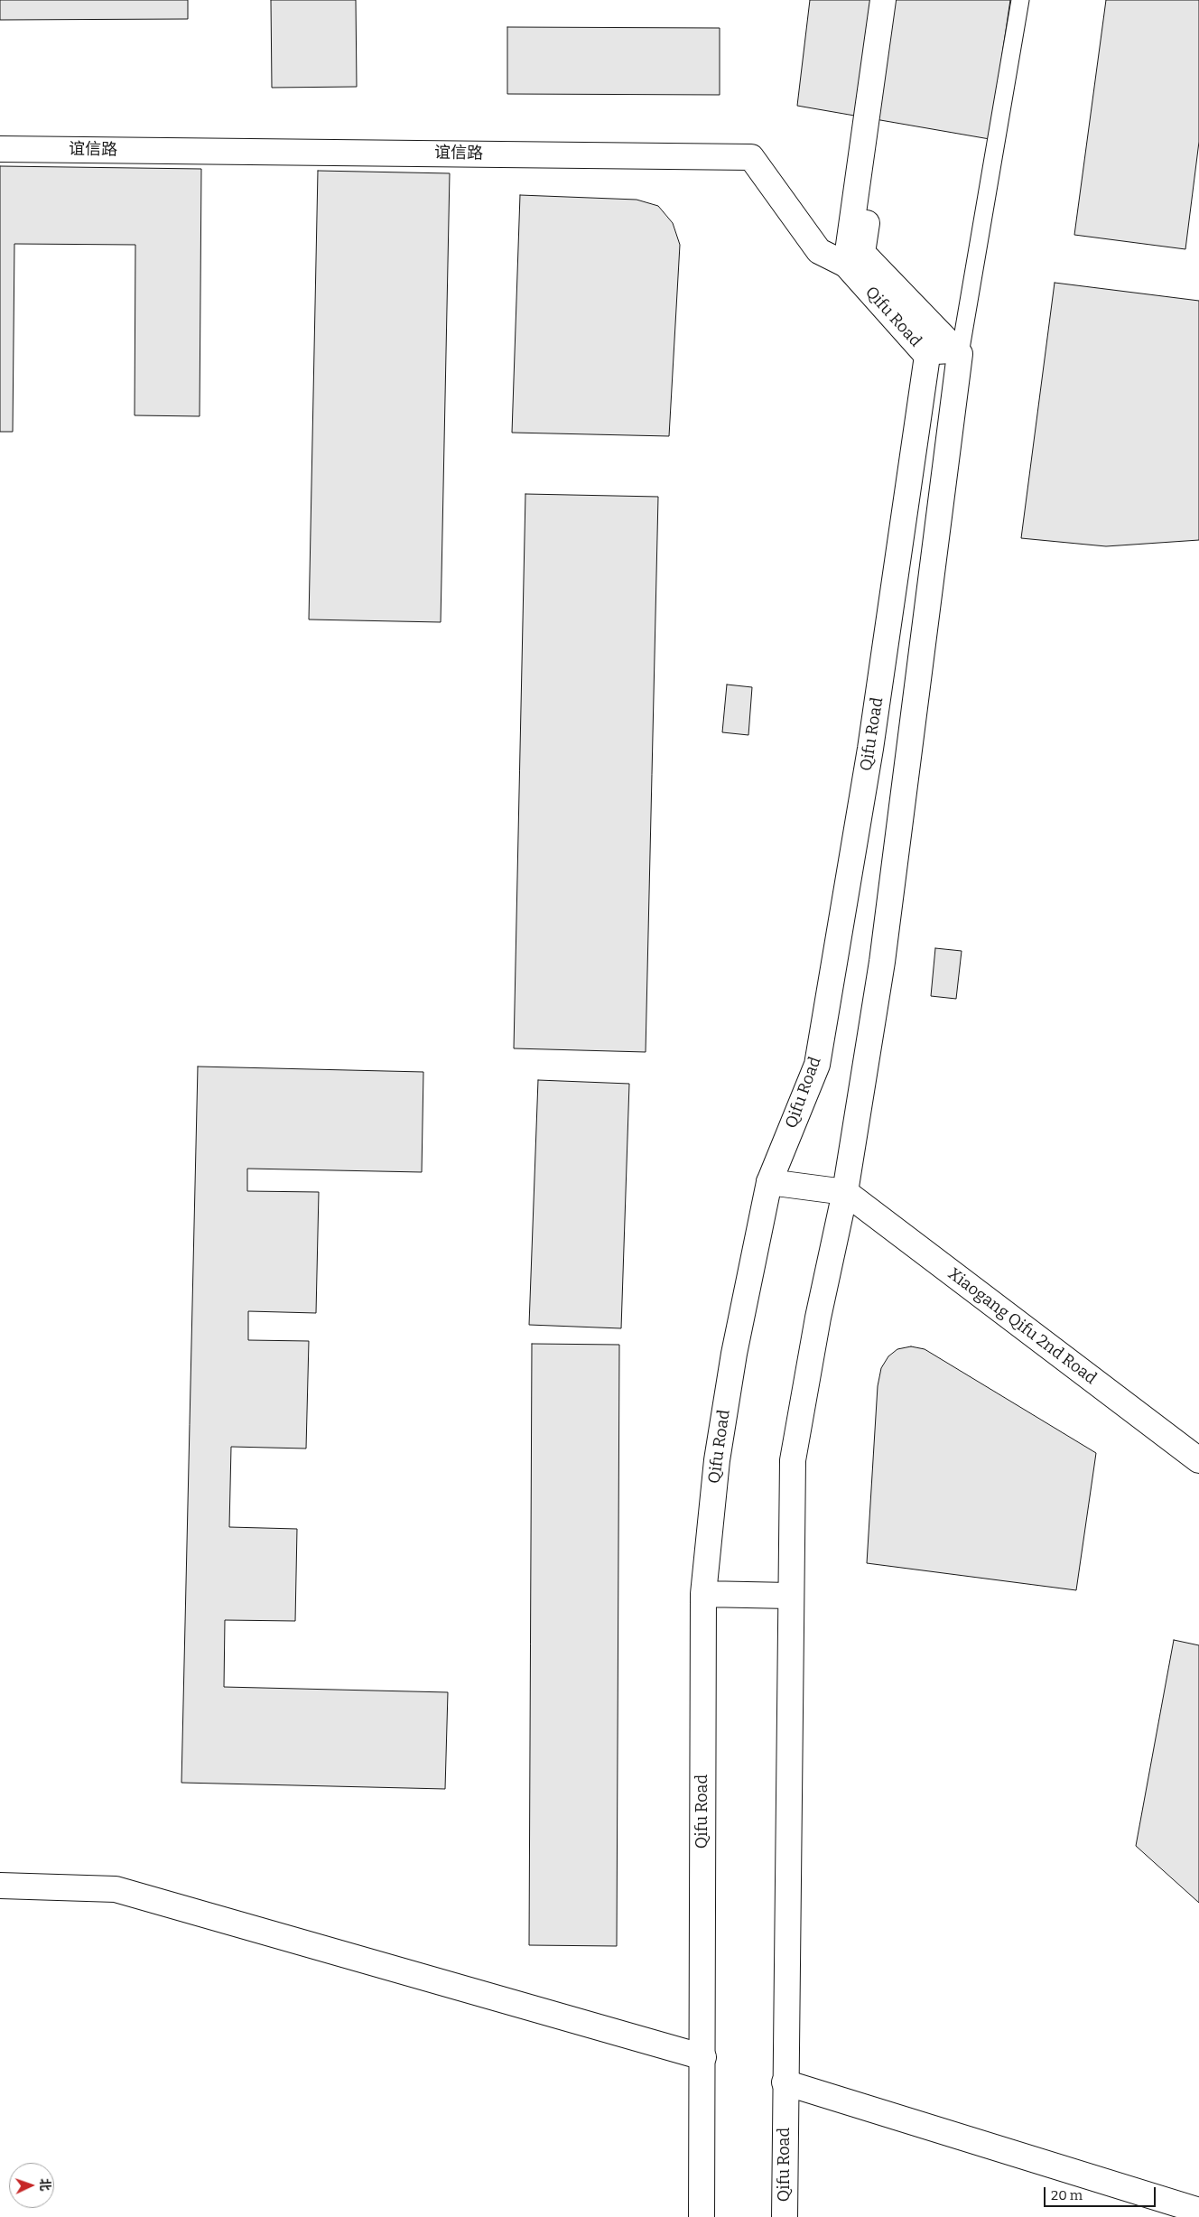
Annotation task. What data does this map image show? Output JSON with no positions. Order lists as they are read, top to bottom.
{
  "streets": {
    "main road": ["谊信路", "Qifu Road", "Xiaogang Qifu 2nd Road"]
  },
  "crossings": [
    ["谊信路", "Qifu Road"],
    ["Qifu Road", "Xiaogang Qifu 2nd Road"]
  ],
  "scale_bar": "20 m",
  "north": "right"
}
